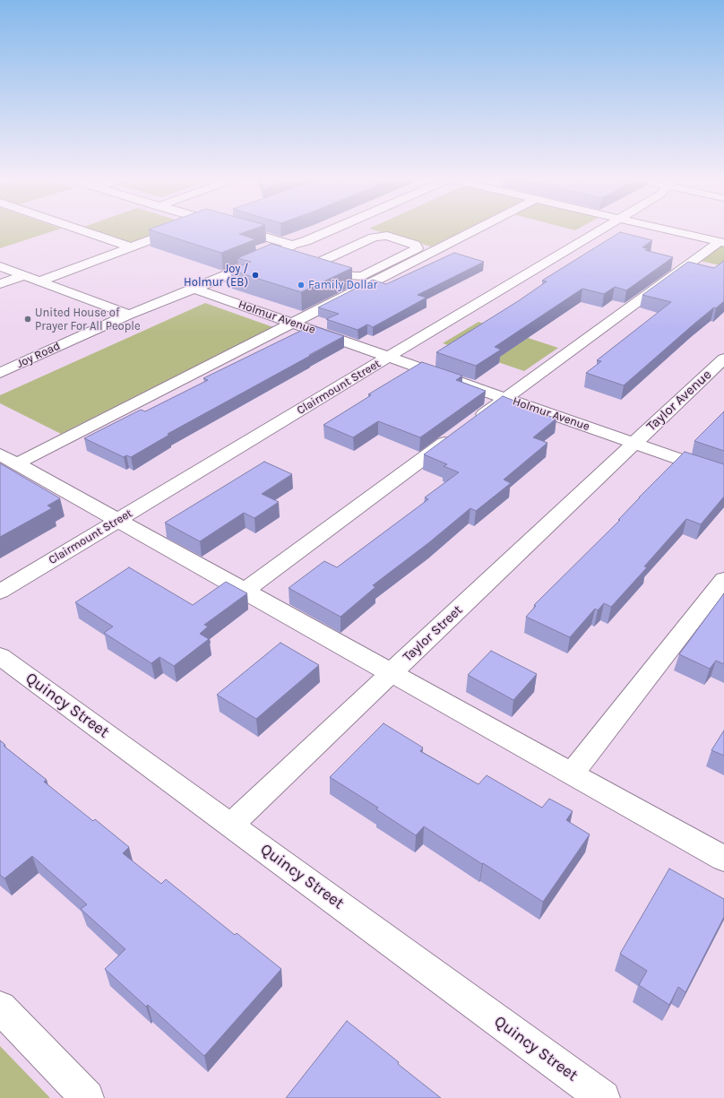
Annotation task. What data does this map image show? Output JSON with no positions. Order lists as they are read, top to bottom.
{
  "streets": {
    "street": [
      "Holmur Avenue",
      "Joy Road",
      "Clairmount Street",
      "Taylor Avenue",
      "Taylor Street",
      "Quincy Street"
    ]
  },
  "crossings": [
    ["Holmur Avenue", "Joy Road"],
    ["Holmur Avenue", "Clairmount Street"],
    ["Holmur Avenue", "Taylor Avenue"],
    ["Holmur Avenue", "Taylor Street"],
    ["Taylor Avenue", "Taylor Street"],
    ["Taylor Street", "Quincy Street"]
  ],
  "places": ["Joy / Holmur (EB)", "Family Dollar", "United House of Prayer For All People"]
}
